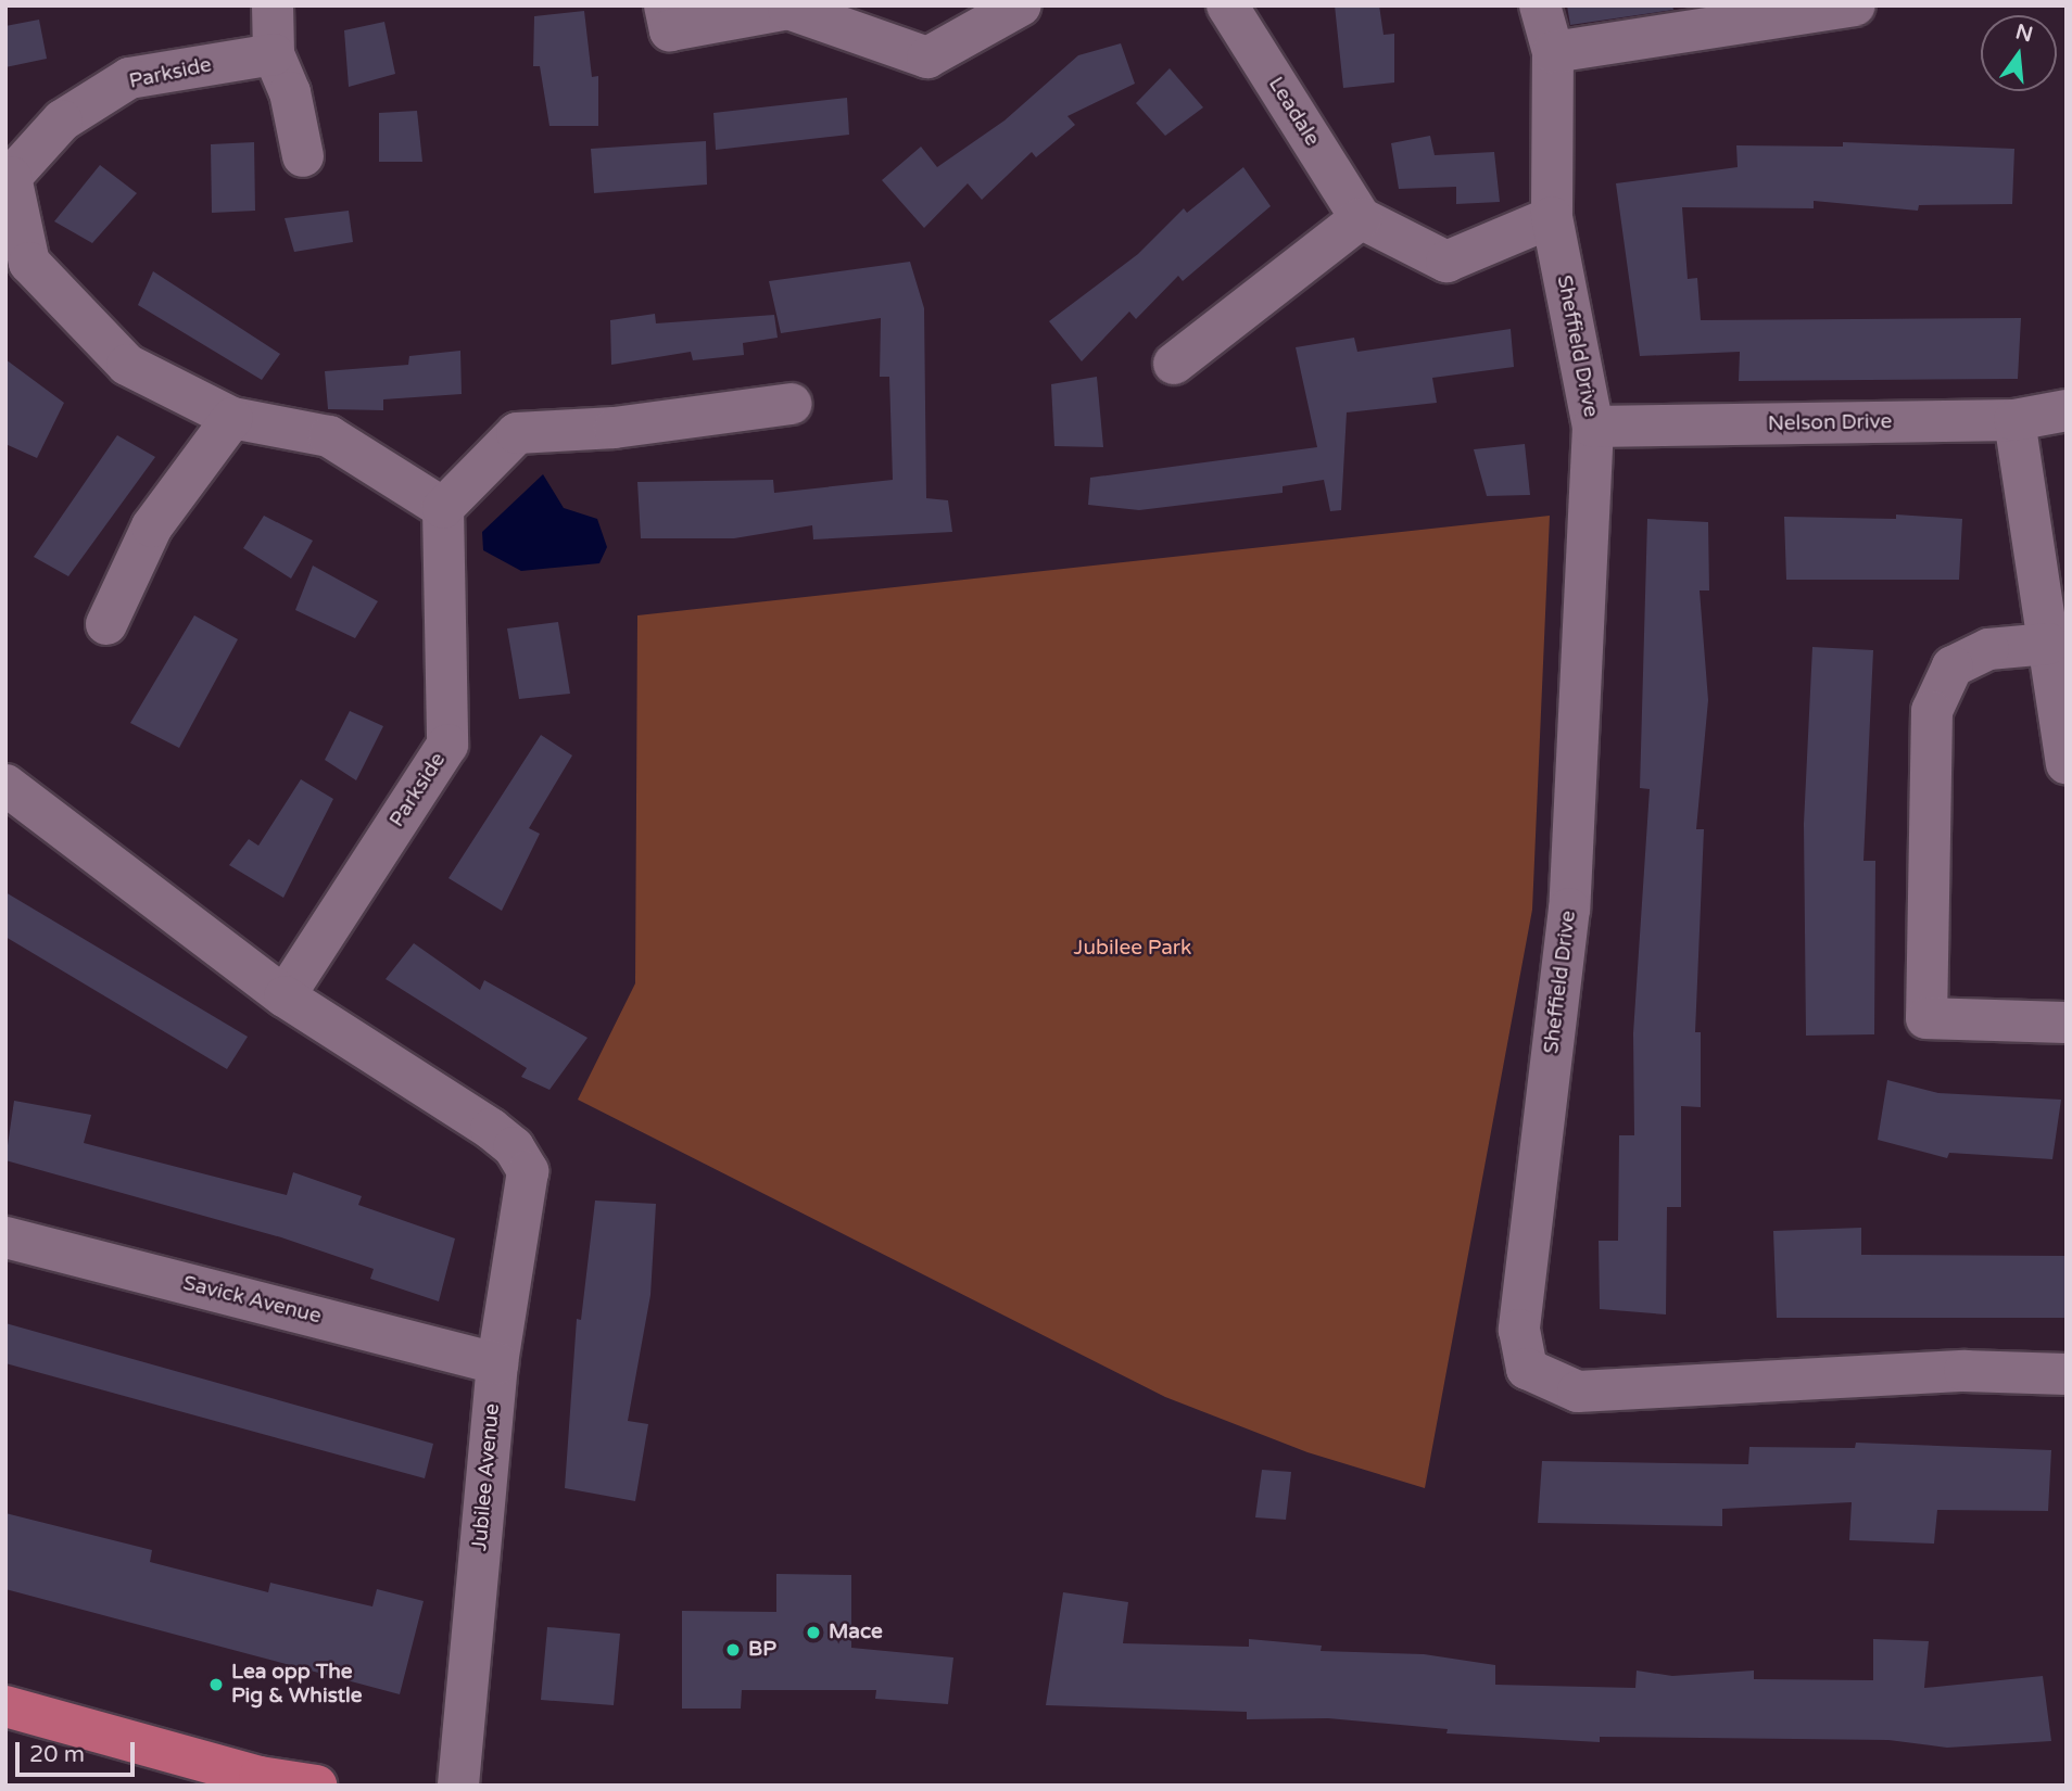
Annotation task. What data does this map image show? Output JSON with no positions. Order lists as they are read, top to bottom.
{
  "streets": {
    "street": [
      "Parkside",
      "Leadale",
      "Sheffield Drive",
      "Nelson Drive",
      "Savick Avenue",
      "Jubilee Avenue"
    ]
  },
  "crossings": [
    ["Parkside", "Jubilee Avenue"],
    ["Sheffield Drive", "Nelson Drive"],
    ["Savick Avenue", "Jubilee Avenue"]
  ],
  "parks": ["Jubilee Park"],
  "places": ["Mace", "BP", "Lea opp The Pig & Whistle"],
  "scale_bar": "20 m",
  "north": "top"
}
